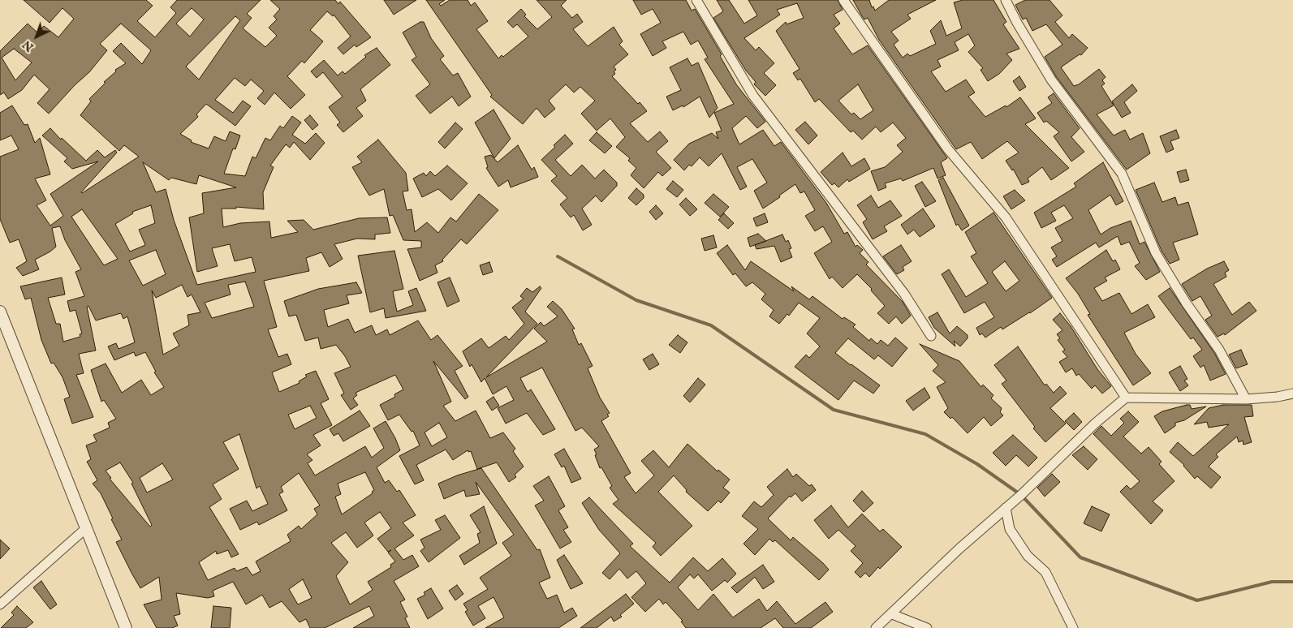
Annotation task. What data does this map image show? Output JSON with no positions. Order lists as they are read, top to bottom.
{
  "north": "bottom left"
}
